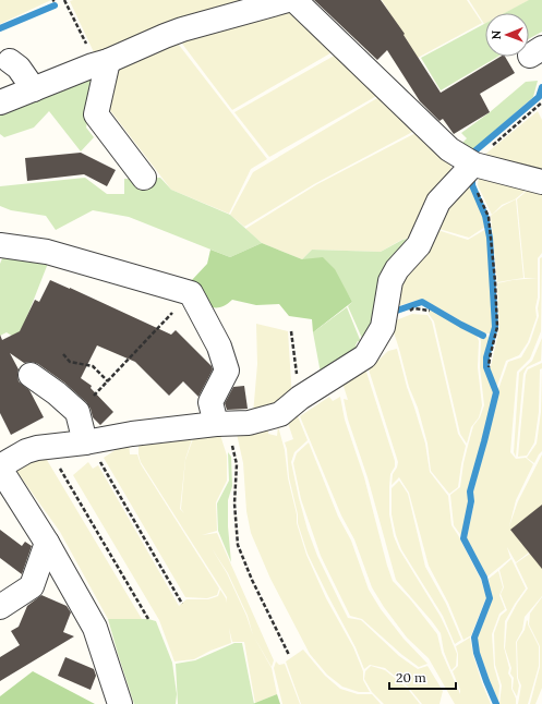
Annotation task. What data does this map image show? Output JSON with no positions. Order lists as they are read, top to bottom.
{
  "scale_bar": "20 m",
  "north": "left"
}
